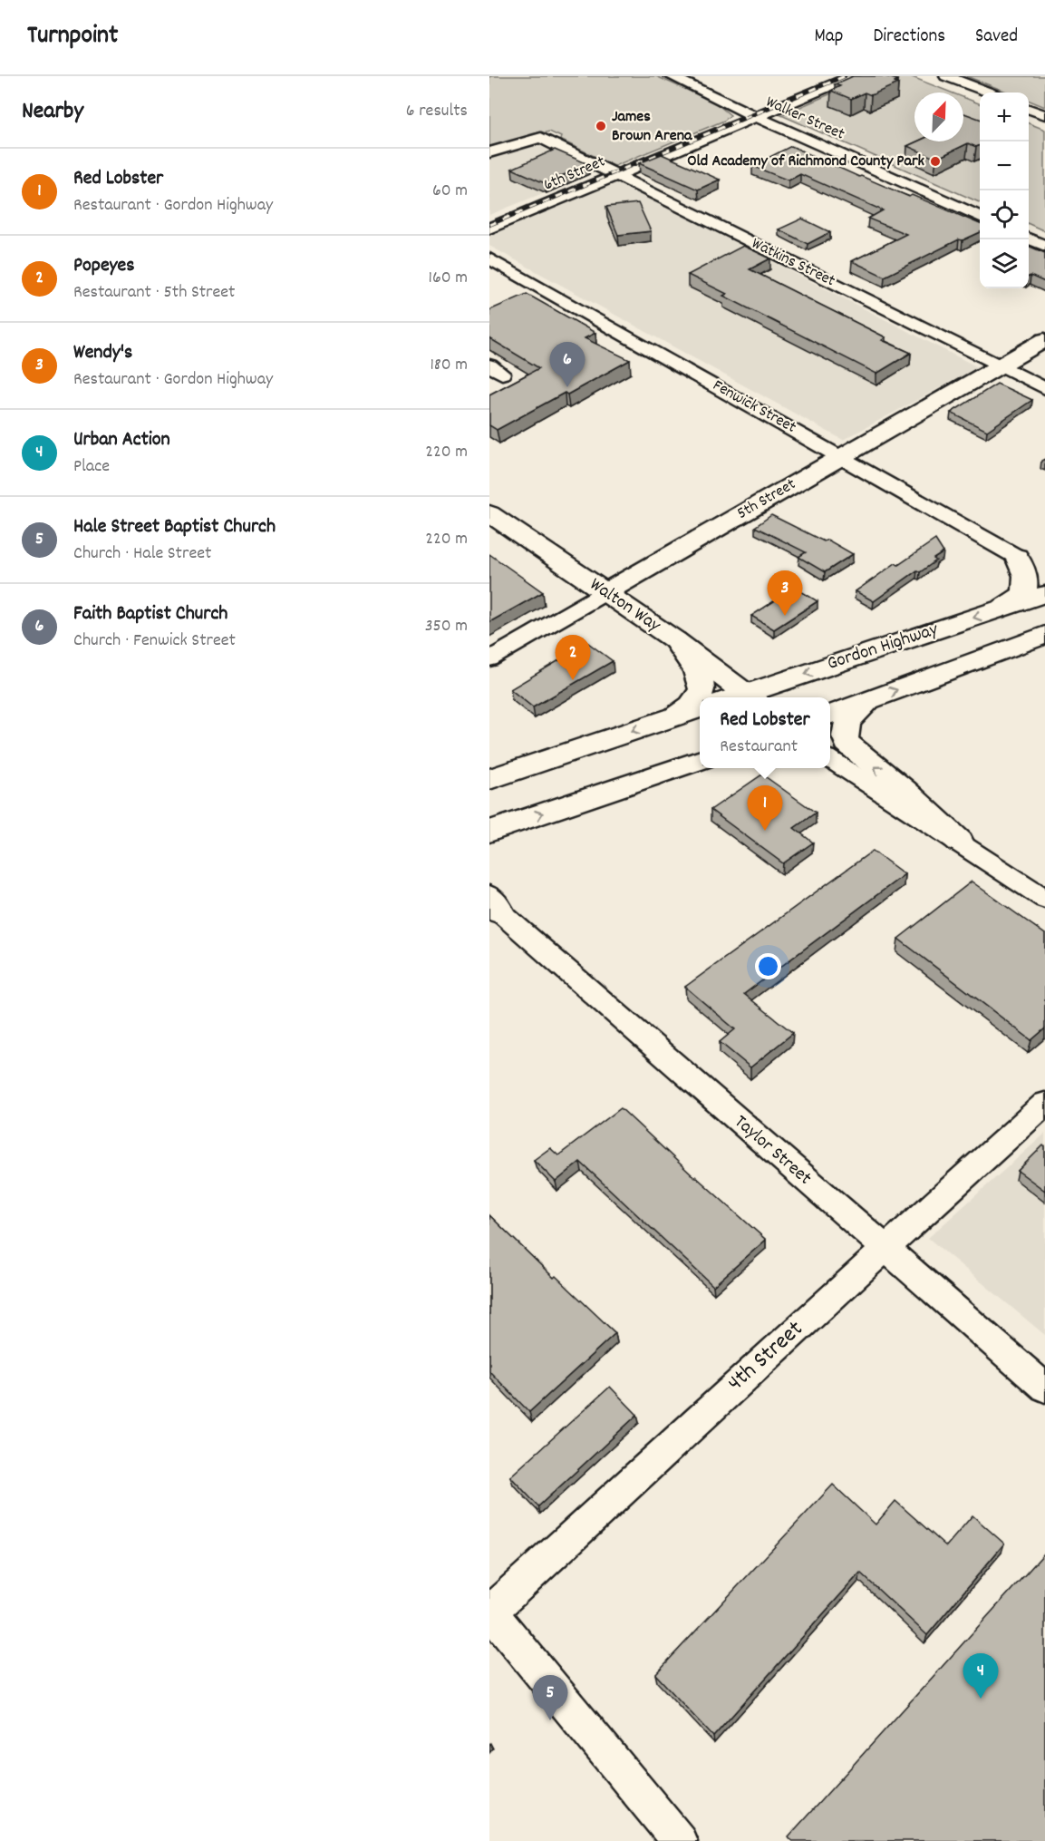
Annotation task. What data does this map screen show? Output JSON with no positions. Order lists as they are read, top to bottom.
{
  "streets": {
    "main road": ["5th Street", "Walton Way", "Gordon Highway"],
    "street": [
      "Walker Street",
      "6th Street",
      "Watkins Street",
      "Fenwick Street",
      "Taylor Street",
      "4th Street"
    ]
  },
  "crossings": [
    ["Walker Street", "6th Street"],
    ["6th Street", "Watkins Street"],
    ["Watkins Street", "5th Street"],
    ["Fenwick Street", "5th Street"],
    ["5th Street", "Walton Way"],
    ["Walton Way", "Gordon Highway"],
    ["Taylor Street", "4th Street"]
  ],
  "places": ["James Brown Arena", "Old Academy of Richmond County Park"],
  "north": "top right",
  "page": {
    "header": "Turnpoint",
    "nav": ["Map", "Directions", "Saved"],
    "heading": ["Nearby", "6 results"],
    "map_buttons": ["+", "−"],
    "list": [
      {
        "mark": "1",
        "name": "Red Lobster",
        "note": "Restaurant · Gordon Highway",
        "value": "60 m"
      },
      {
        "mark": "2",
        "name": "Popeyes",
        "note": "Restaurant · 5th Street",
        "value": "160 m"
      },
      {
        "mark": "3",
        "name": "Wendy's",
        "note": "Restaurant · Gordon Highway",
        "value": "180 m"
      },
      {
        "mark": "4",
        "name": "Urban Action",
        "note": "Place",
        "value": "220 m"
      },
      {
        "mark": "5",
        "name": "Hale Street Baptist Church",
        "note": "Church · Hale Street",
        "value": "220 m"
      },
      {
        "mark": "6",
        "name": "Faith Baptist Church",
        "note": "Church · Fenwick Street",
        "value": "350 m"
      }
    ],
    "pins": [
      "6",
      "3",
      "2",
      "1",
      "4",
      "5"
    ],
    "popup": ["Red Lobster", "Restaurant"]
  }
}
